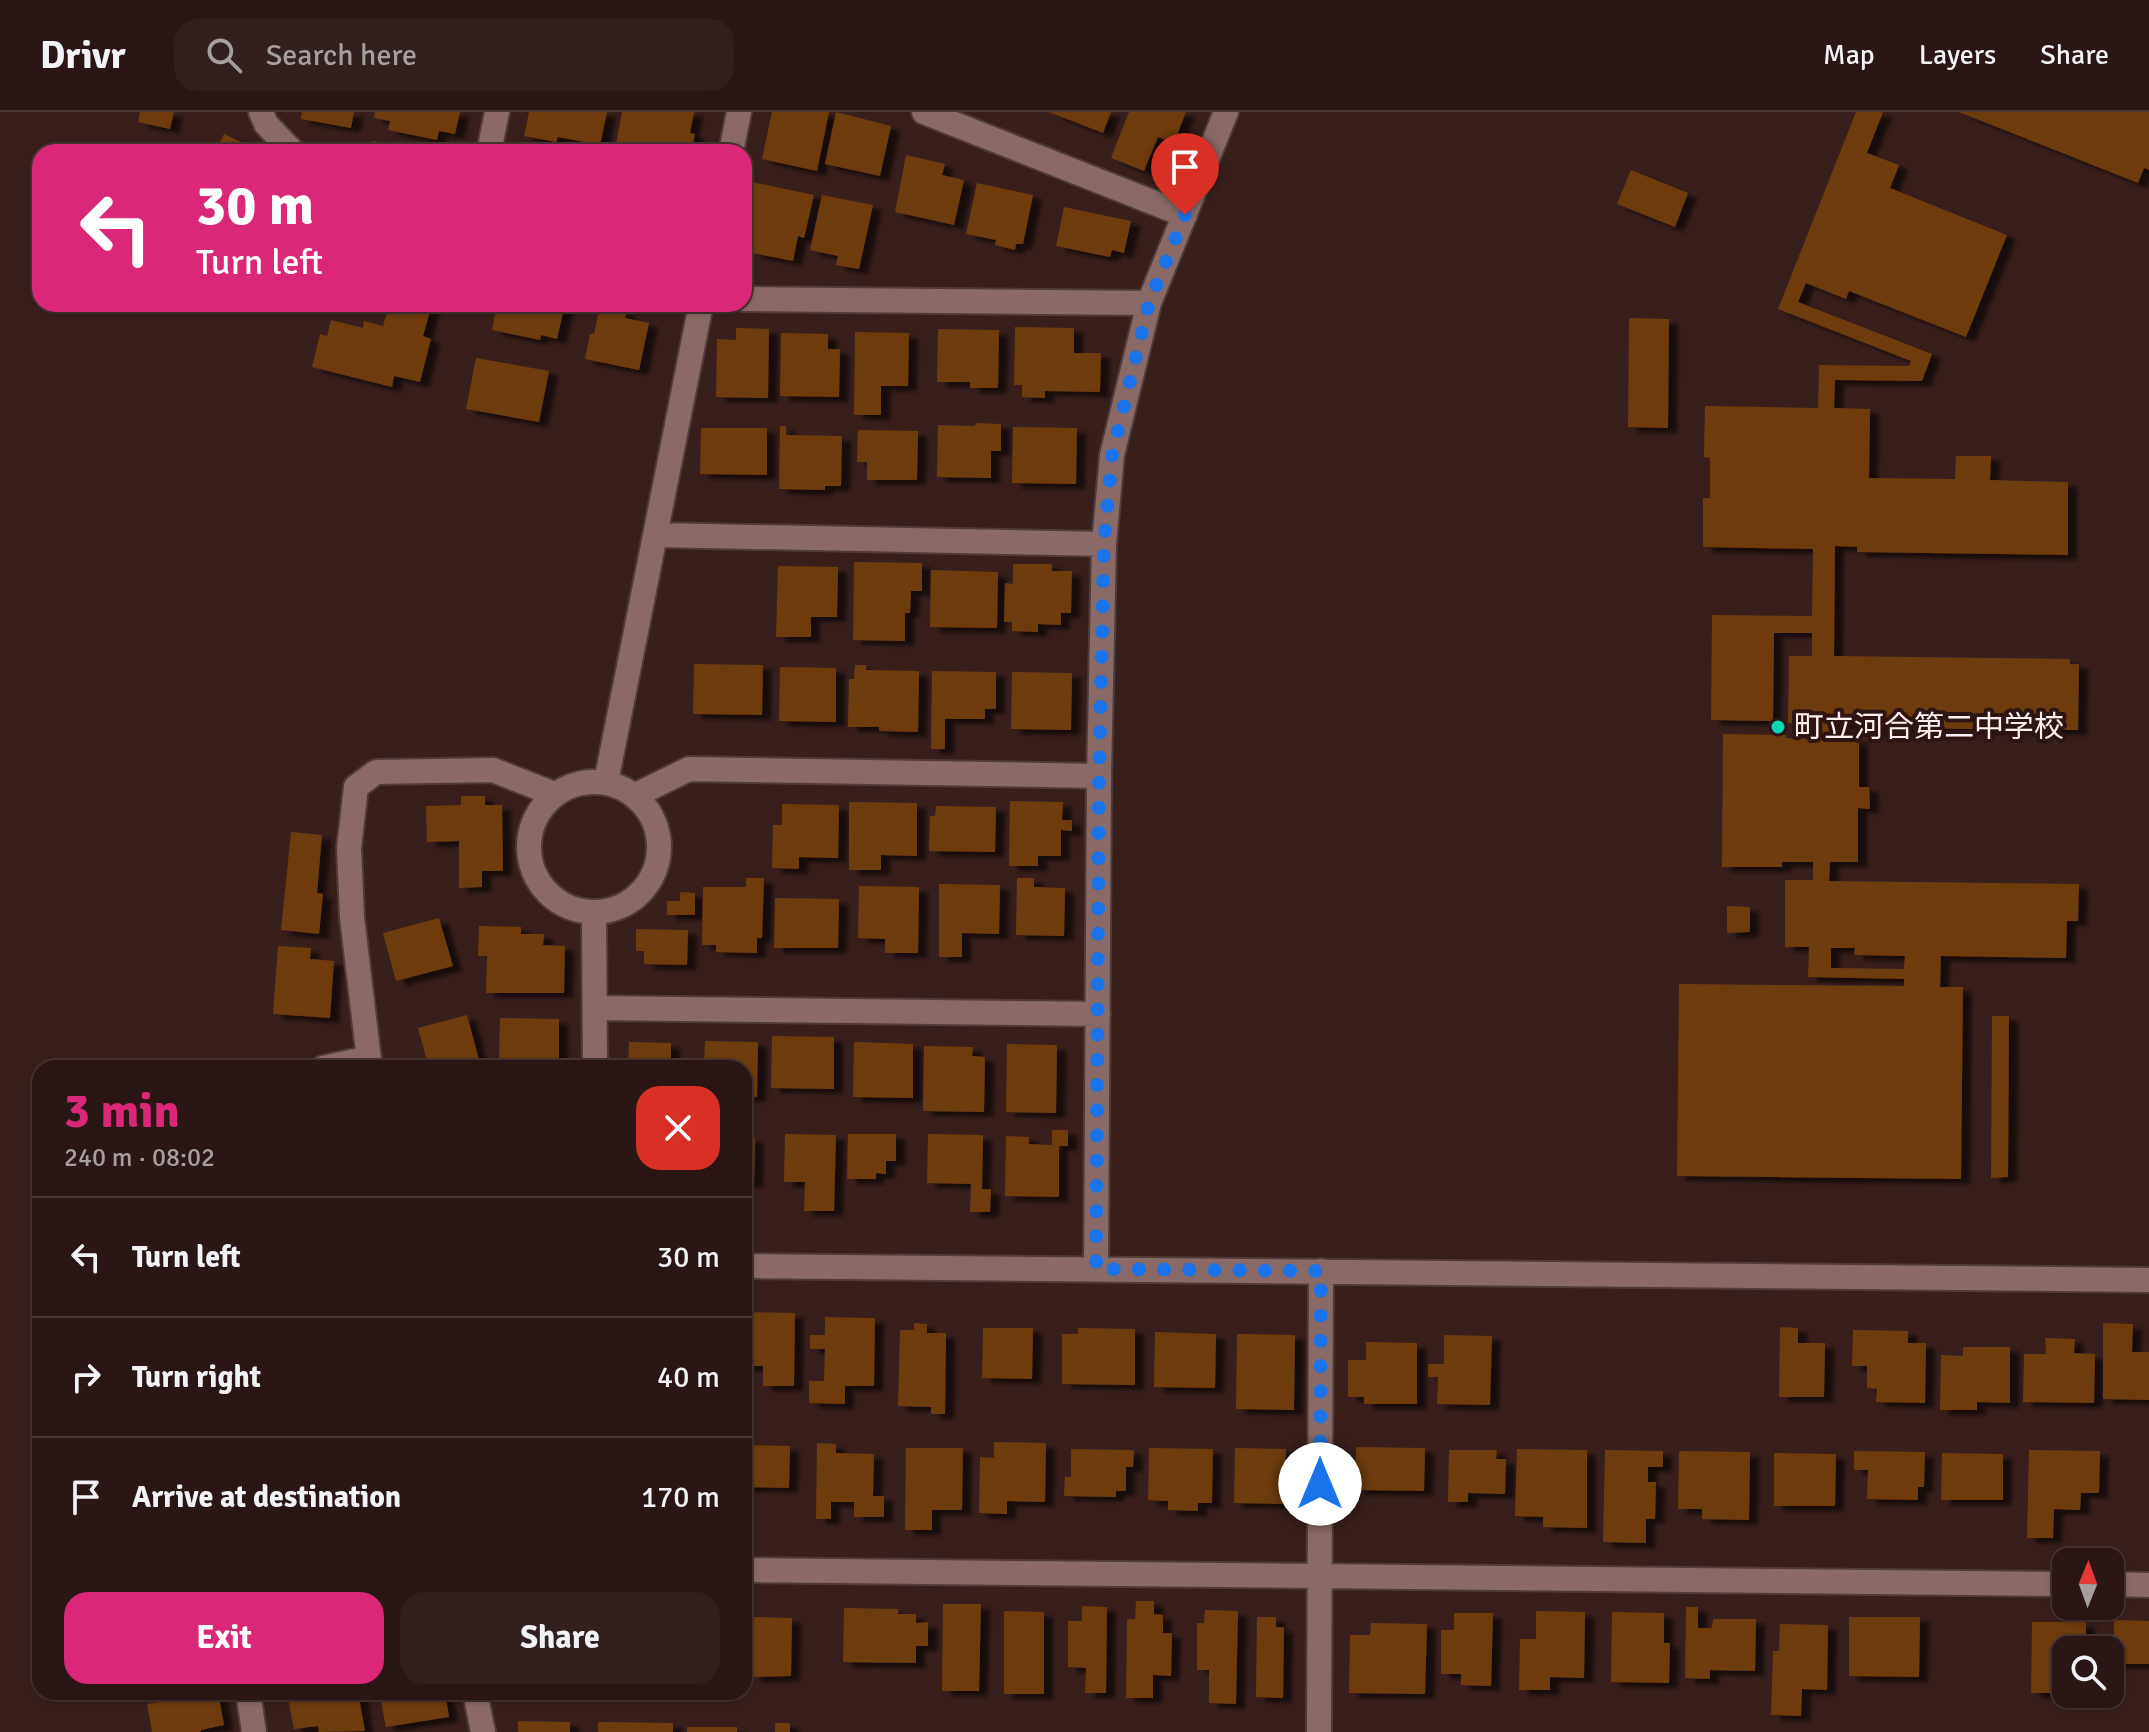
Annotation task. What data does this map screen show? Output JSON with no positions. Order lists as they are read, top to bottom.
{
  "places": ["町立河合第二中学校"],
  "north": "top",
  "page": {
    "header": "Drivr",
    "search": "Search here",
    "nav": ["Map", "Layers", "Share"],
    "turn": ["30 m", "Turn left"],
    "heading": ["3 min", "240 m · 08:02"],
    "list": [
      {
        "name": "Turn left",
        "value": "30 m"
      },
      {
        "name": "Turn right",
        "value": "40 m"
      },
      {
        "name": "Arrive at destination",
        "value": "170 m"
      }
    ],
    "buttons": ["Exit", "Share"]
  }
}
